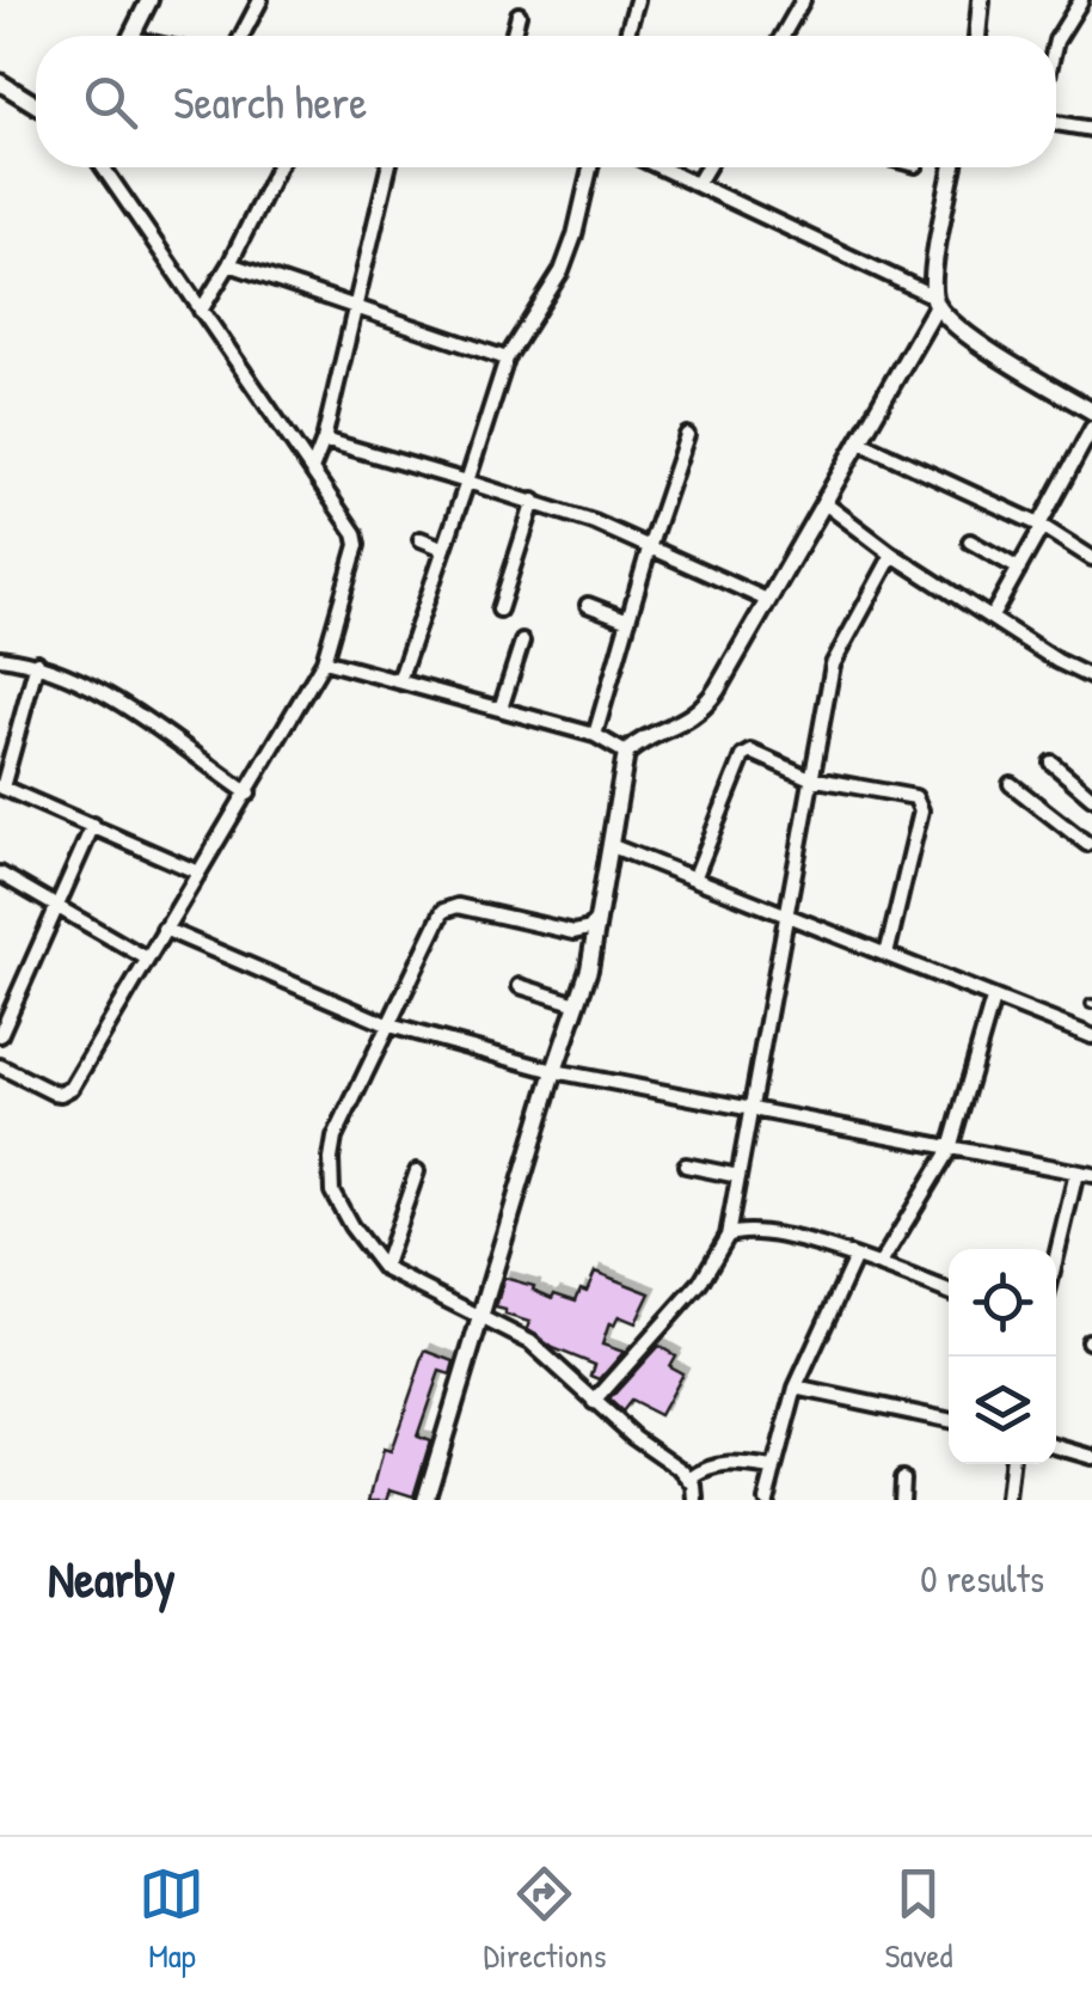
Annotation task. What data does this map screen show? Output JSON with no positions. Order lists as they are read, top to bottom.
{
  "page": {
    "search": "Search here",
    "heading": ["Nearby", "0 results"],
    "nav": ["Map", "Directions", "Saved"]
  }
}
